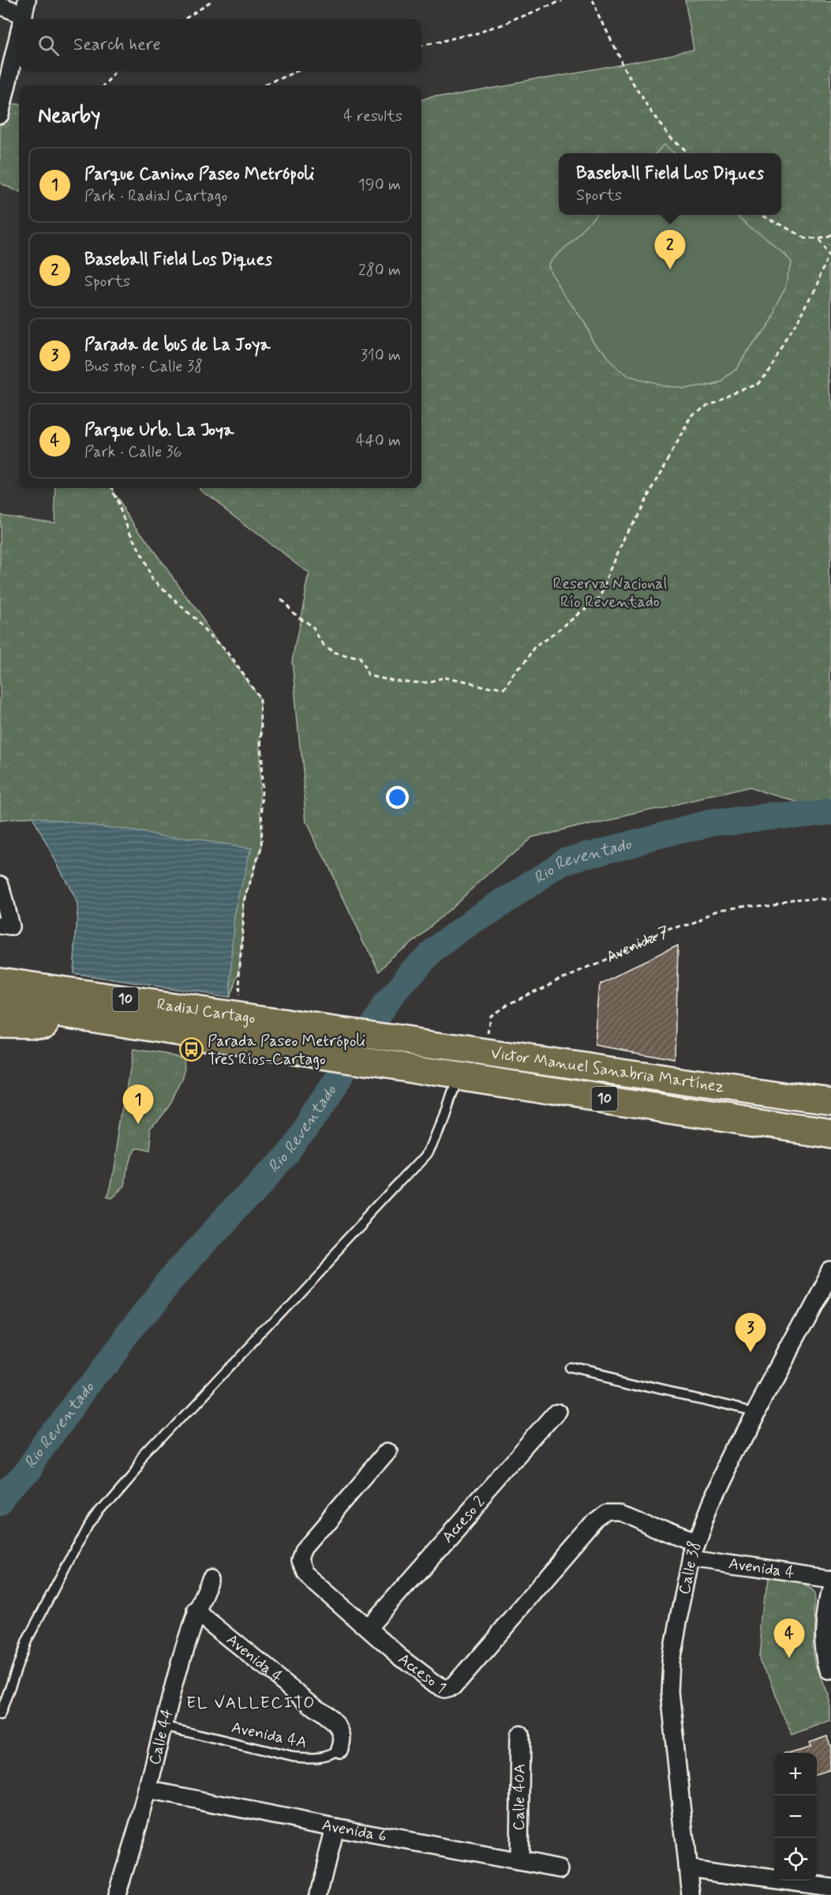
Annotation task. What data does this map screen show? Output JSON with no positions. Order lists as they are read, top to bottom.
{
  "streets": {
    "main road": ["10", "Radial Cartago", "Victor Manuel Sanabria Martínez"],
    "street": [
      "Acceso 2",
      "Calle 38",
      "Avenida 4",
      "Acceso 1",
      "Calle 44",
      "Calle 40A",
      "Avenida 6"
    ],
    "lane": ["Avenida 4A"],
    "path": ["Avenida 7"]
  },
  "crossings": [
    ["Avenida 7", "Victor Manuel Sanabria Martínez"],
    ["Radial Cartago", "Victor Manuel Sanabria Martínez"],
    ["Acceso 2", "Acceso 1"],
    ["Calle 38", "Avenida 4"],
    ["Calle 38", "Acceso 1"],
    ["Avenida 4", "Acceso 1"],
    ["Avenida 4", "Avenida 4A"],
    ["Avenida 4", "Calle 44"],
    ["Avenida 4A", "Calle 44"],
    ["Calle 44", "Avenida 6"],
    ["Calle 40A", "Avenida 6"]
  ],
  "districts": ["EL VALLECITO"],
  "water": ["Rio Reventado"],
  "parks": ["Reserva Nacional Río Reventado"],
  "places": {
    "bus stop": ["Parada Paseo Metrópoli Tres Ríos-Cartago"]
  },
  "page": {
    "search": "Search here",
    "heading": ["Nearby", "4 results"],
    "list": [
      {
        "mark": "1",
        "name": "Parque Canino Paseo Metrópoli",
        "note": "Park · Radial Cartago",
        "value": "190 m"
      },
      {
        "mark": "2",
        "name": "Baseball Field Los Diques",
        "note": "Sports",
        "value": "280 m"
      },
      {
        "mark": "3",
        "name": "Parada de bus de La Joya",
        "note": "Bus stop · Calle 38",
        "value": "310 m"
      },
      {
        "mark": "4",
        "name": "Parque Urb. La Joya",
        "note": "Park · Calle 36",
        "value": "440 m"
      }
    ],
    "popup": ["Baseball Field Los Diques", "Sports"],
    "pins": [
      "2",
      "1",
      "3",
      "4"
    ],
    "map_buttons": ["+", "−"]
  }
}
